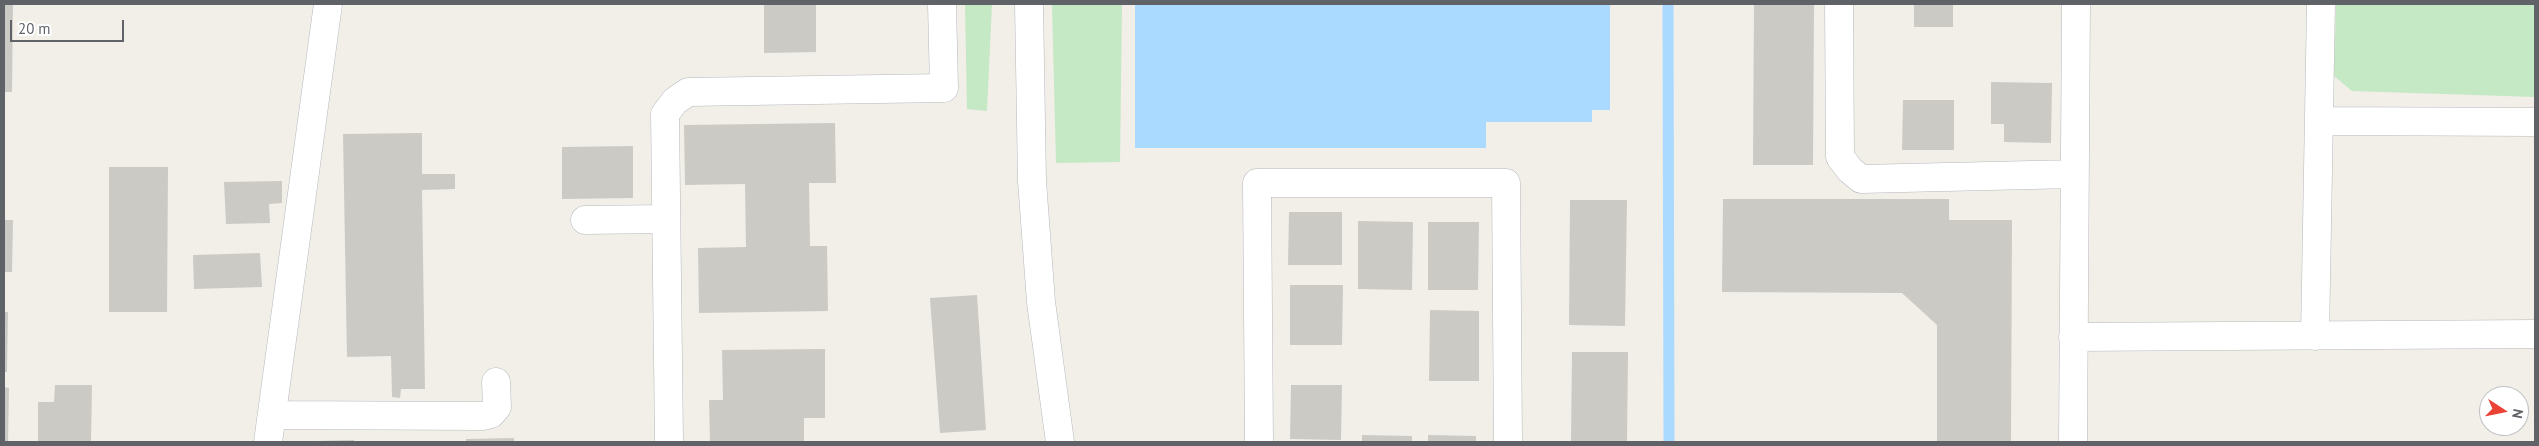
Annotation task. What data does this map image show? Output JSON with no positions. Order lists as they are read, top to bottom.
{
  "scale_bar": "20 m",
  "north": "right"
}
